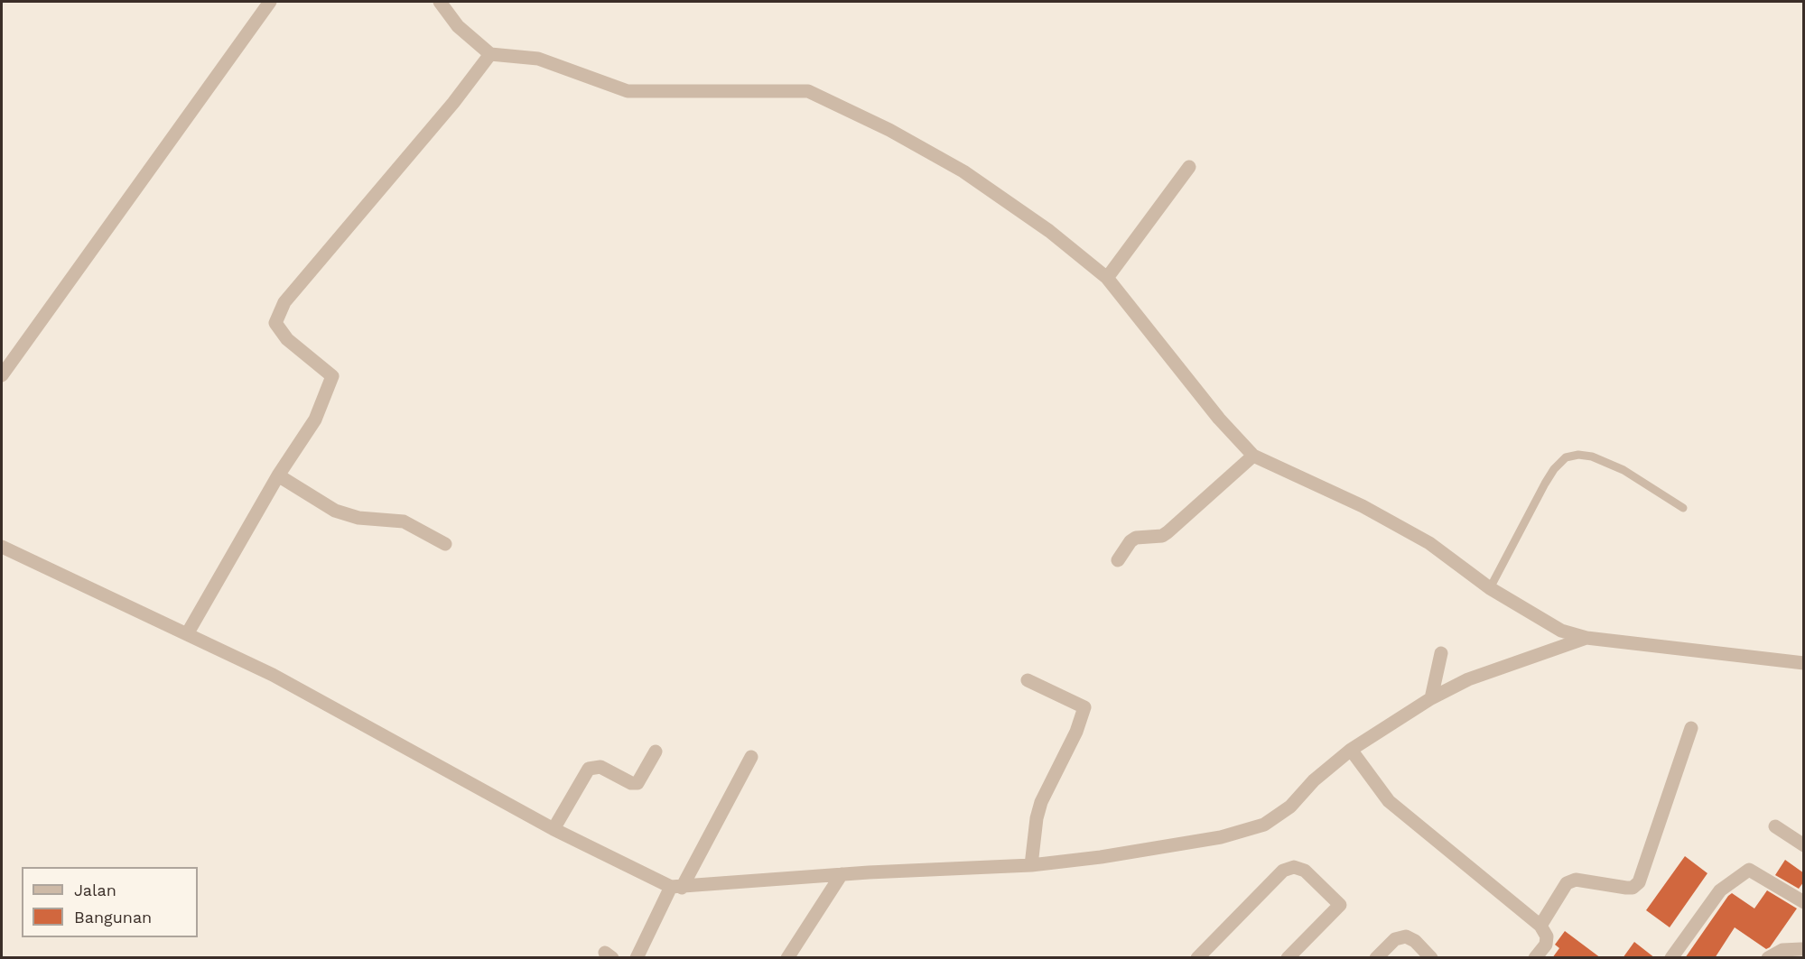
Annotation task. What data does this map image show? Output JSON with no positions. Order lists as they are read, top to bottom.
{
  "legend": ["Jalan", "Bangunan"]
}
